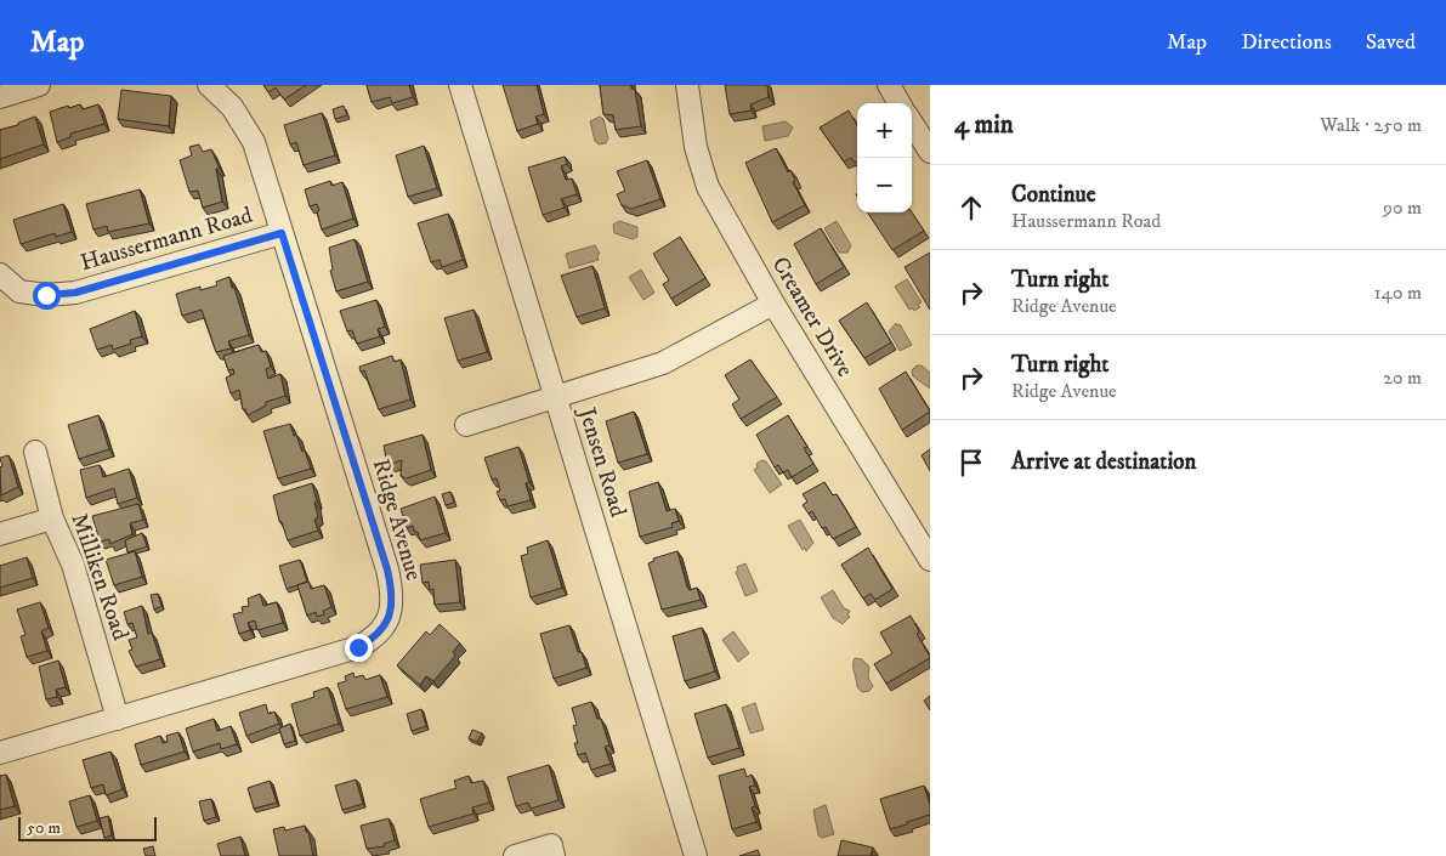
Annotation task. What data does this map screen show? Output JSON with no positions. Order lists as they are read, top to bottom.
{
  "streets": {
    "street": [
      "Haussermann Road",
      "Creamer Drive",
      "Jensen Road",
      "Ridge Avenue",
      "Milliken Road"
    ]
  },
  "crossings": [
    ["Haussermann Road", "Ridge Avenue"],
    ["Ridge Avenue", "Milliken Road"]
  ],
  "scale_bar": "50 m",
  "page": {
    "header": "Map",
    "nav": ["Map", "Directions", "Saved"],
    "heading": ["4 min", "Walk · 250 m"],
    "map_buttons": ["+", "−"],
    "list": [
      ["Continue", "Haussermann Road", "90 m"],
      ["Turn right", "Ridge Avenue", "140 m"],
      ["Turn right", "Ridge Avenue", "20 m"],
      "Arrive at destination"
    ],
    "scale": "50 m"
  }
}
